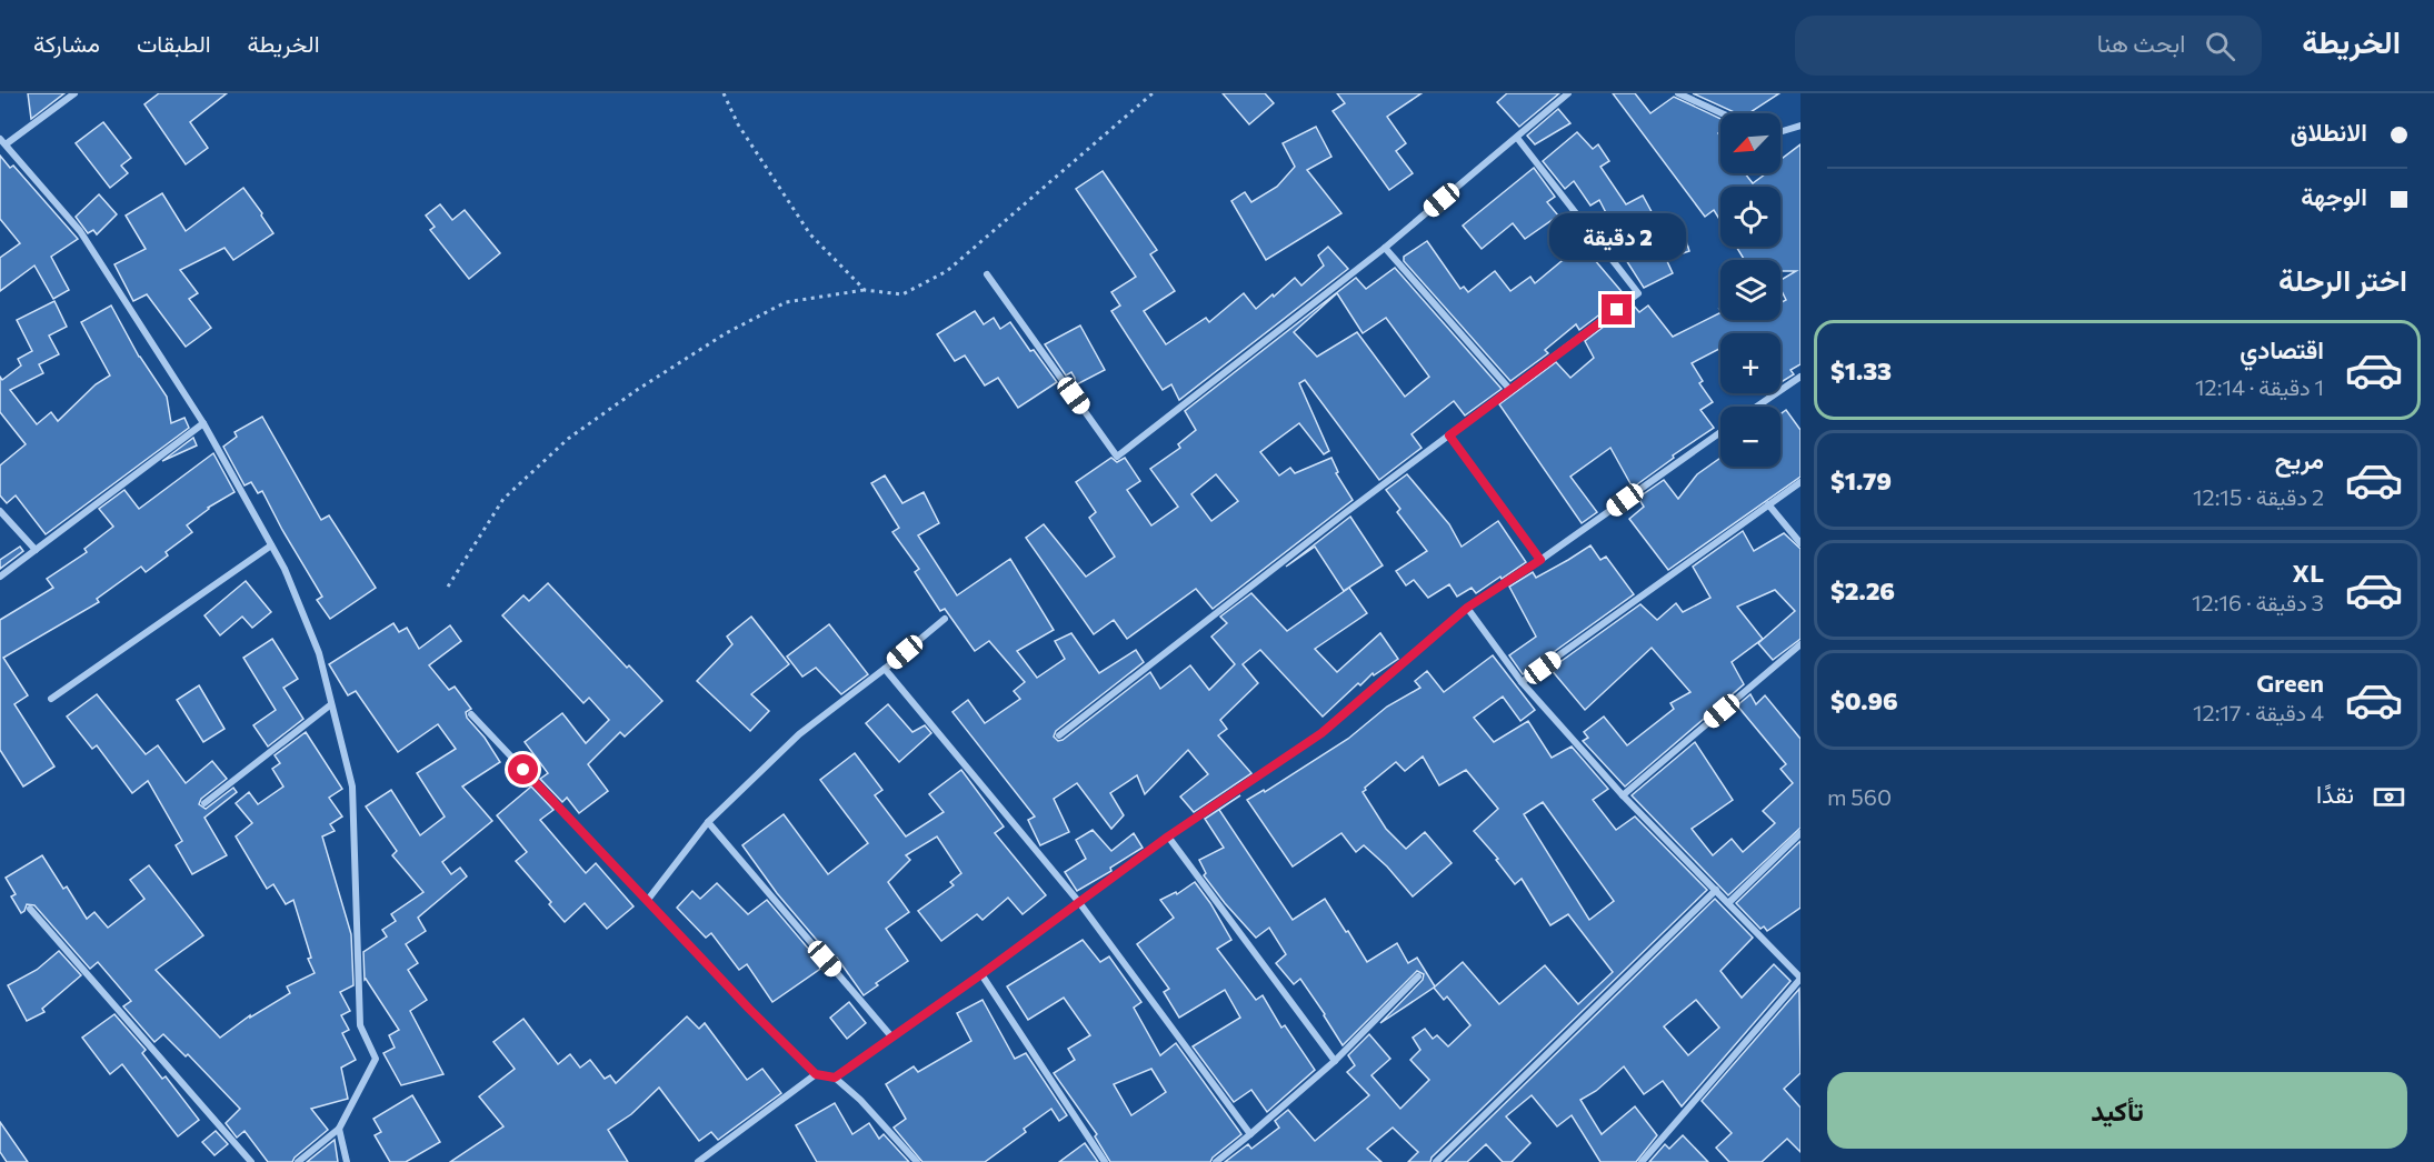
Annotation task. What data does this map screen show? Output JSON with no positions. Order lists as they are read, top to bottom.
{
  "north": "bottom left",
  "page": {
    "header": "الخريطة",
    "search": "ابحث هنا",
    "nav": ["الخريطة", "الطبقات", "مشاركة"],
    "banner": ["الانطلاق", "الوجهة"],
    "map_buttons": ["+", "−"],
    "bubble": "2 دقيقة",
    "heading": "اختر الرحلة",
    "list": [
      {
        "name": "اقتصادي",
        "note": "1 دقيقة · 12:14",
        "value": "$1.33"
      },
      {
        "name": "مريح",
        "note": "2 دقيقة · 12:15",
        "value": "$1.79"
      },
      {
        "name": "XL",
        "note": "3 دقيقة · 12:16",
        "value": "$2.26"
      },
      {
        "name": "Green",
        "note": "4 دقيقة · 12:17",
        "value": "$0.96"
      }
    ],
    "pay": ["نقدًا", "560 m"],
    "buttons": "تأكيد"
  }
}
